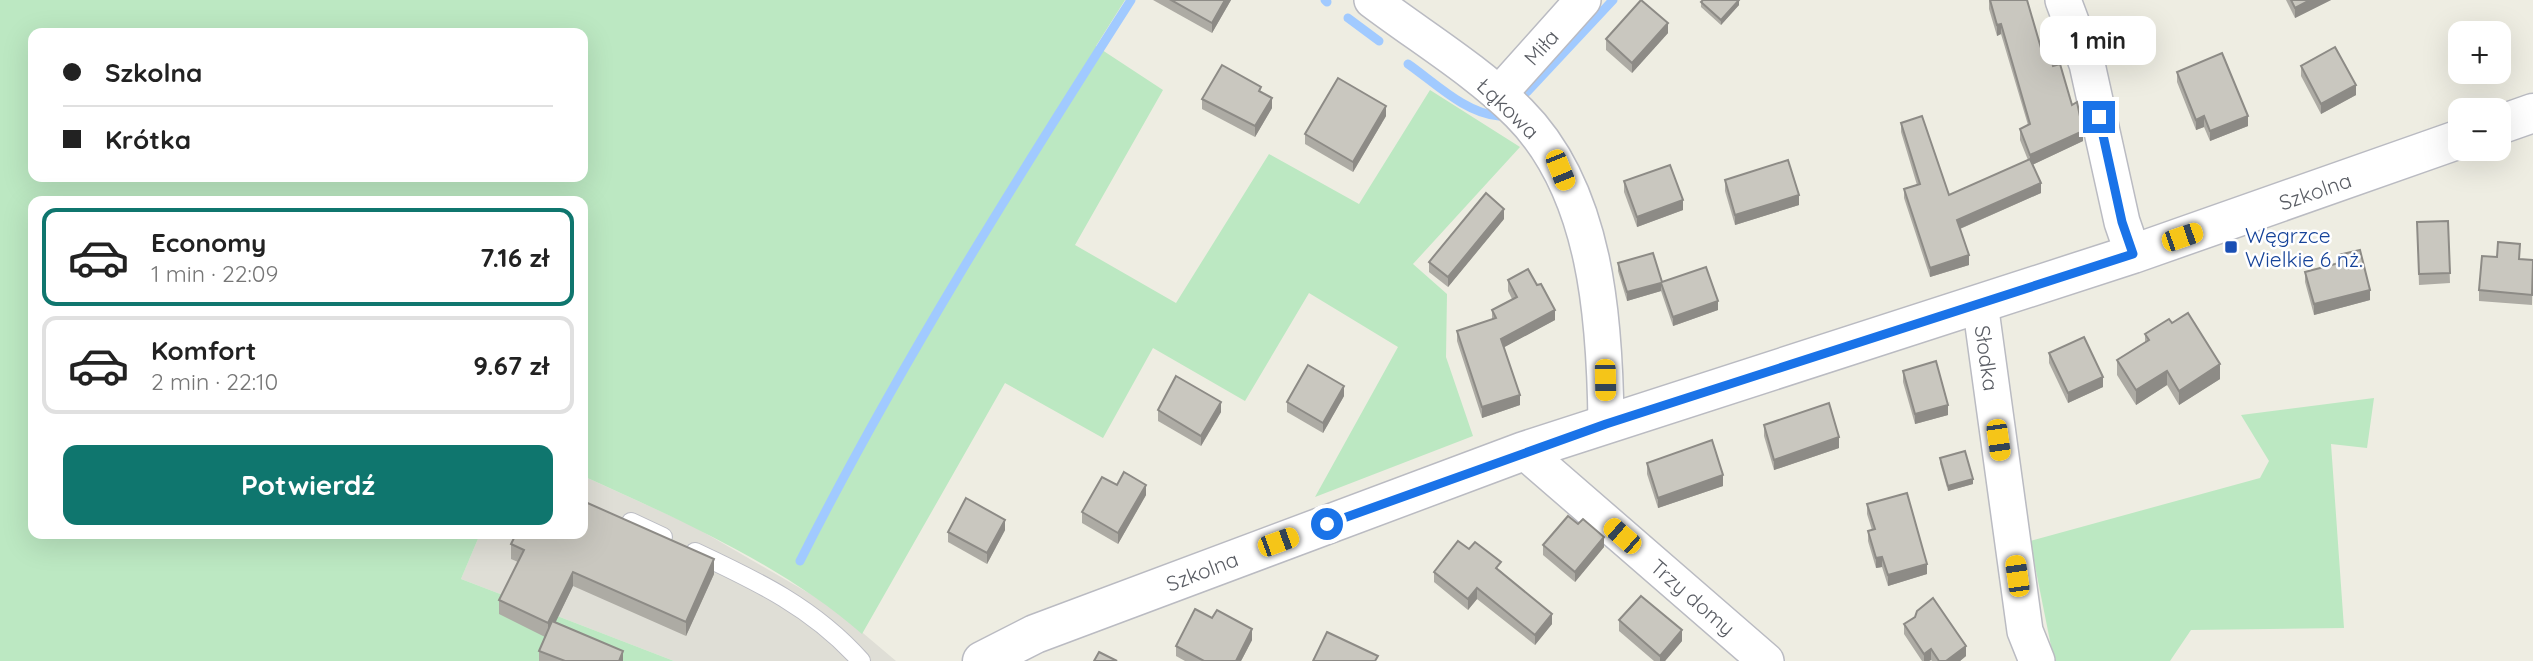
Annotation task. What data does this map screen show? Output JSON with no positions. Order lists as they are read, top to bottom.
{
  "streets": {
    "street": [
      "Miła",
      "Łąkowa",
      "Szkolna",
      "Słodka",
      "Trzy domy"
    ]
  },
  "crossings": [
    ["Miła", "Łąkowa"],
    ["Łąkowa", "Szkolna"],
    ["Szkolna", "Słodka"],
    ["Szkolna", "Trzy domy"]
  ],
  "places": {
    "transit": ["Węgrzce Wielkie 6 nż."]
  },
  "page": {
    "bubble": "1 min",
    "map_buttons": ["+", "−"],
    "banner": ["Szkolna", "Krótka"],
    "list": [
      {
        "name": "Economy",
        "note": "1 min · 22:09",
        "value": "7.16 zł"
      },
      {
        "name": "Komfort",
        "note": "2 min · 22:10",
        "value": "9.67 zł"
      }
    ],
    "buttons": "Potwierdź"
  }
}
